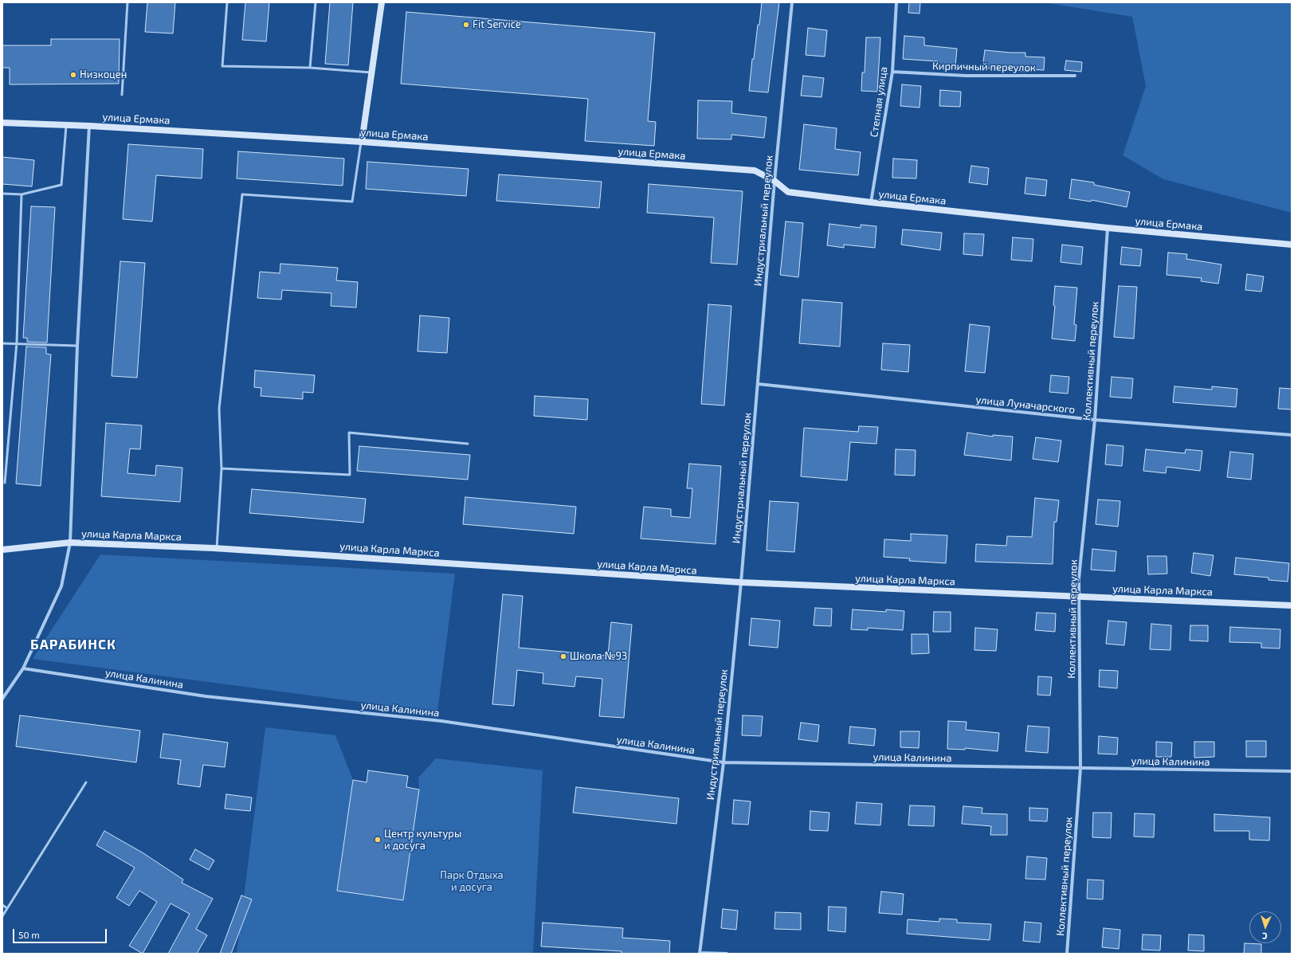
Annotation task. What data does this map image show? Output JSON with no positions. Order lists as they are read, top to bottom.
{
  "streets": {
    "street": [
      "Кирпичный переулок",
      "Степная улица",
      "улица Ермака",
      "Индустриальный переулок",
      "Коллективный переулок",
      "улица Луначарского",
      "улица Карла Маркса",
      "улица Калинина"
    ]
  },
  "crossings": [
    ["Кирпичный переулок", "Степная улица"],
    ["Степная улица", "улица Ермака"],
    ["улица Ермака", "Индустриальный переулок"],
    ["улица Ермака", "Коллективный переулок"],
    ["Индустриальный переулок", "улица Луначарского"],
    ["Индустриальный переулок", "улица Карла Маркса"],
    ["Индустриальный переулок", "улица Калинина"],
    ["Коллективный переулок", "улица Луначарского"],
    ["Коллективный переулок", "улица Карла Маркса"],
    ["Коллективный переулок", "улица Калинина"]
  ],
  "districts": ["БАРАБИНСК"],
  "parks": ["Парк Отдыха и досуга"],
  "places": [
    "Fit Service",
    "Низкоцен",
    "Школа №93",
    "Центр культуры и досуга"
  ],
  "scale_bar": "50 m",
  "north": "bottom"
}
